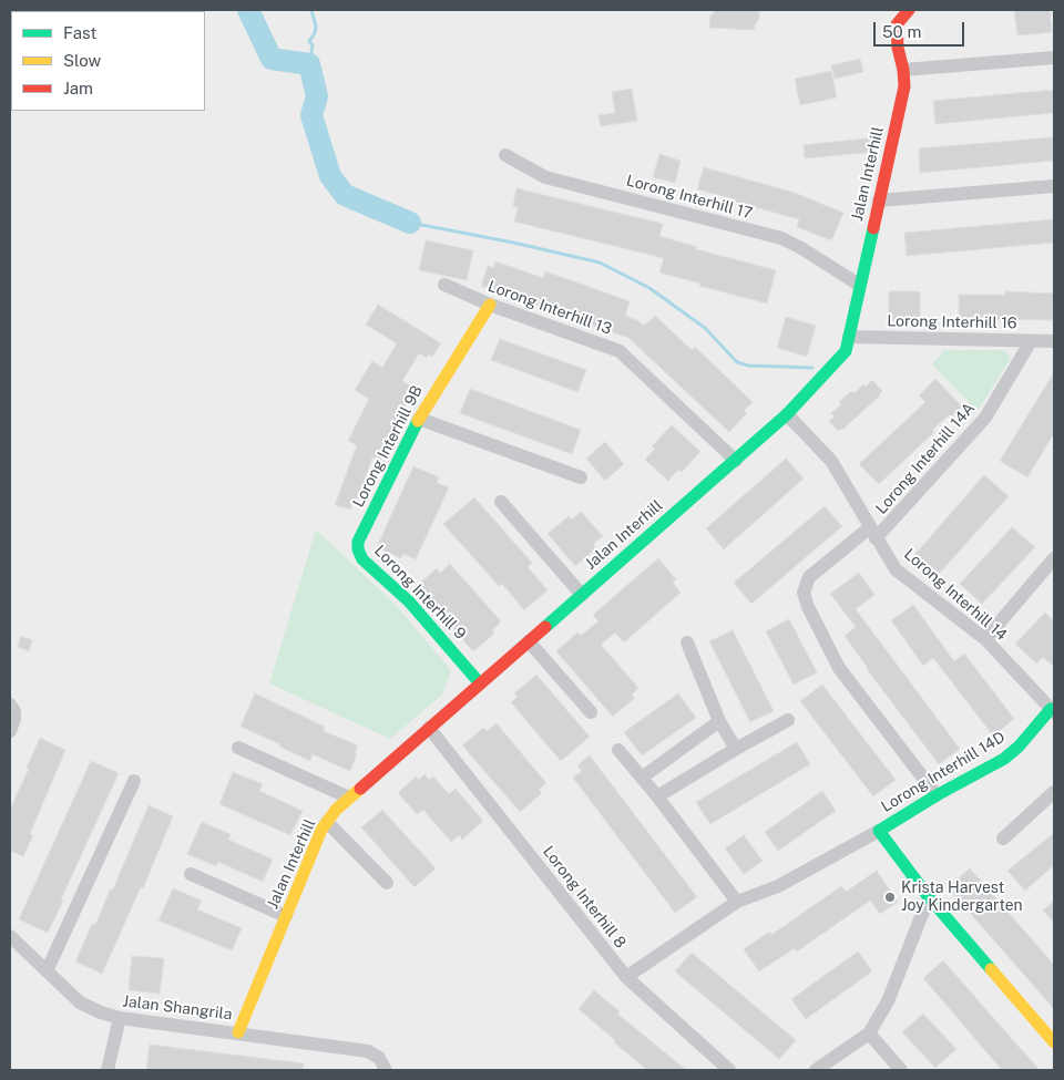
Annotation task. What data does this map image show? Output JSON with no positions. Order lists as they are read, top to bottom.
{
  "streets": {
    "street": [
      "Jalan Interhill",
      "Lorong Interhill 17",
      "Lorong Interhill 13",
      "Lorong Interhill 16",
      "Lorong Interhill 9B",
      "Lorong Interhill 14A",
      "Lorong Interhill 9",
      "Lorong Interhill 14",
      "Lorong Interhill 14D",
      "Lorong Interhill 8",
      "Jalan Shangrila"
    ]
  },
  "crossings": [
    ["Jalan Interhill", "Lorong Interhill 17"],
    ["Jalan Interhill", "Lorong Interhill 13"],
    ["Jalan Interhill", "Lorong Interhill 16"],
    ["Jalan Interhill", "Lorong Interhill 9"],
    ["Jalan Interhill", "Lorong Interhill 14"],
    ["Jalan Interhill", "Lorong Interhill 8"],
    ["Jalan Interhill", "Jalan Shangrila"],
    ["Lorong Interhill 13", "Lorong Interhill 9B"],
    ["Lorong Interhill 16", "Lorong Interhill 14A"],
    ["Lorong Interhill 9B", "Lorong Interhill 9"],
    ["Lorong Interhill 14A", "Lorong Interhill 14"],
    ["Lorong Interhill 14A", "Lorong Interhill 14D"],
    ["Lorong Interhill 14", "Lorong Interhill 14D"]
  ],
  "places": ["Krista Harvest Joy Kindergarten"],
  "legend": ["Fast", "Slow", "Jam"],
  "scale_bar": "50 m"
}
